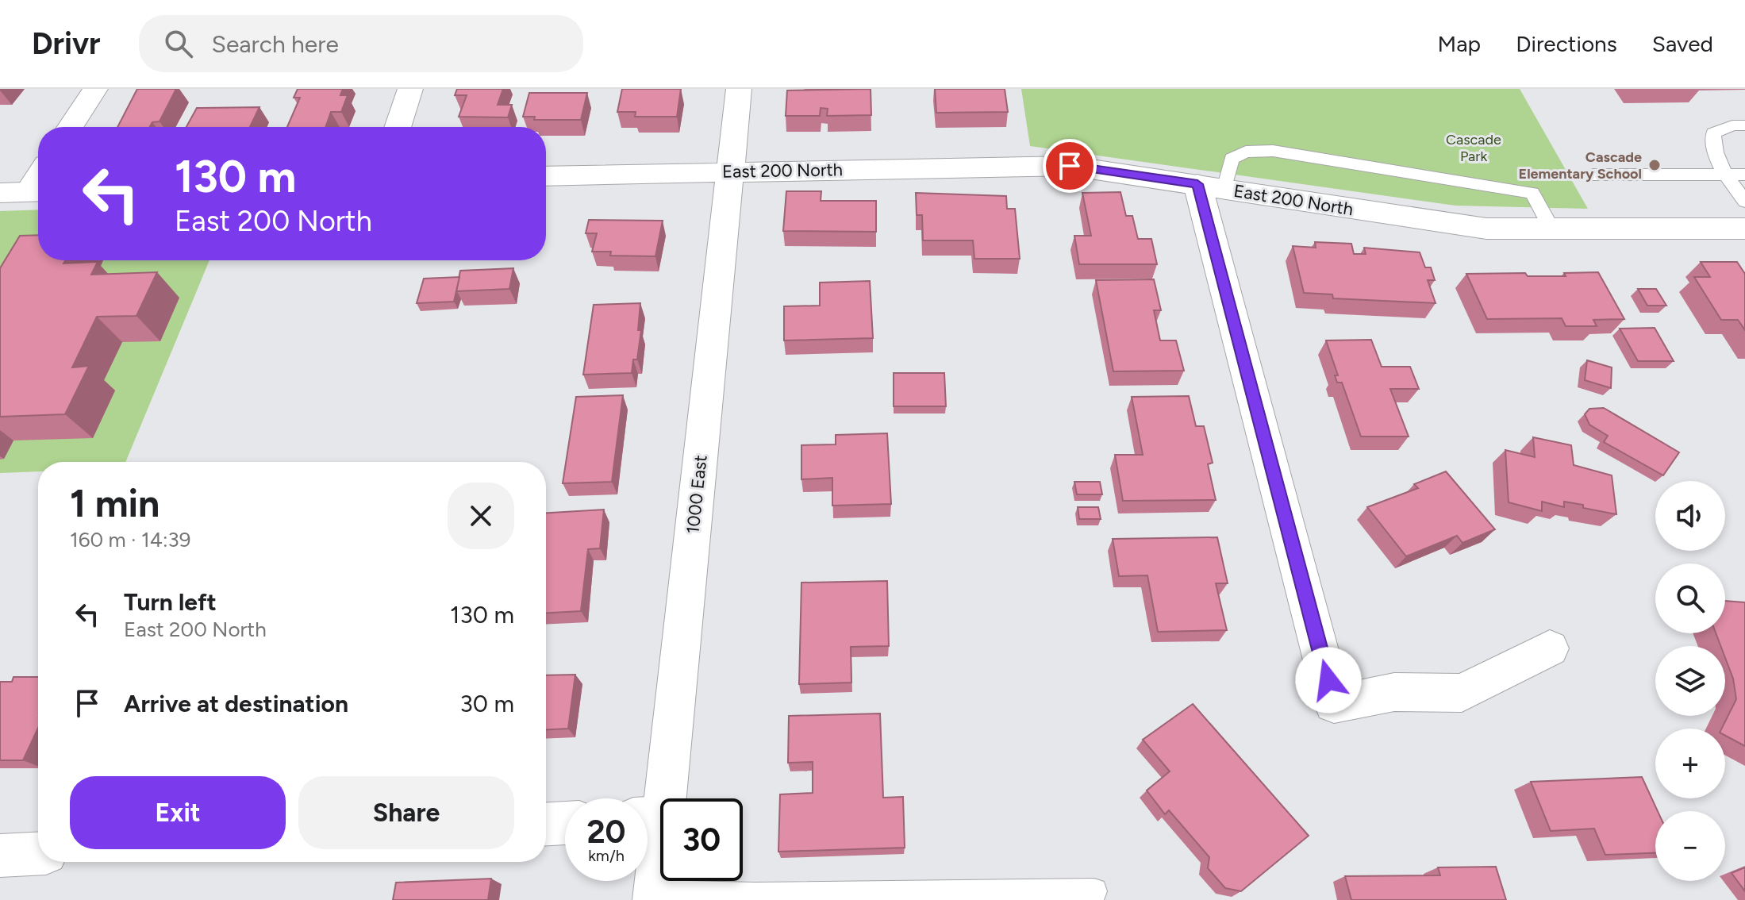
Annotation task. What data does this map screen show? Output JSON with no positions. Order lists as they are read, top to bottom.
{
  "streets": {
    "street": ["East 200 North", "1000 East"]
  },
  "crossings": [
    ["East 200 North", "1000 East"]
  ],
  "parks": ["Cascade Park"],
  "places": ["Cascade Elementary School"],
  "page": {
    "header": "Drivr",
    "search": "Search here",
    "nav": ["Map", "Directions", "Saved"],
    "turn": ["130 m", "East 200 North"],
    "heading": ["1 min", "160 m · 14:39"],
    "map_buttons": ["+", "−"],
    "list": [
      {
        "name": "Turn left",
        "note": "East 200 North",
        "value": "130 m"
      },
      {
        "name": "Arrive at destination",
        "value": "30 m"
      }
    ],
    "buttons": ["Exit", "Share"],
    "speed": "20 km/h",
    "limit": "30"
  }
}
